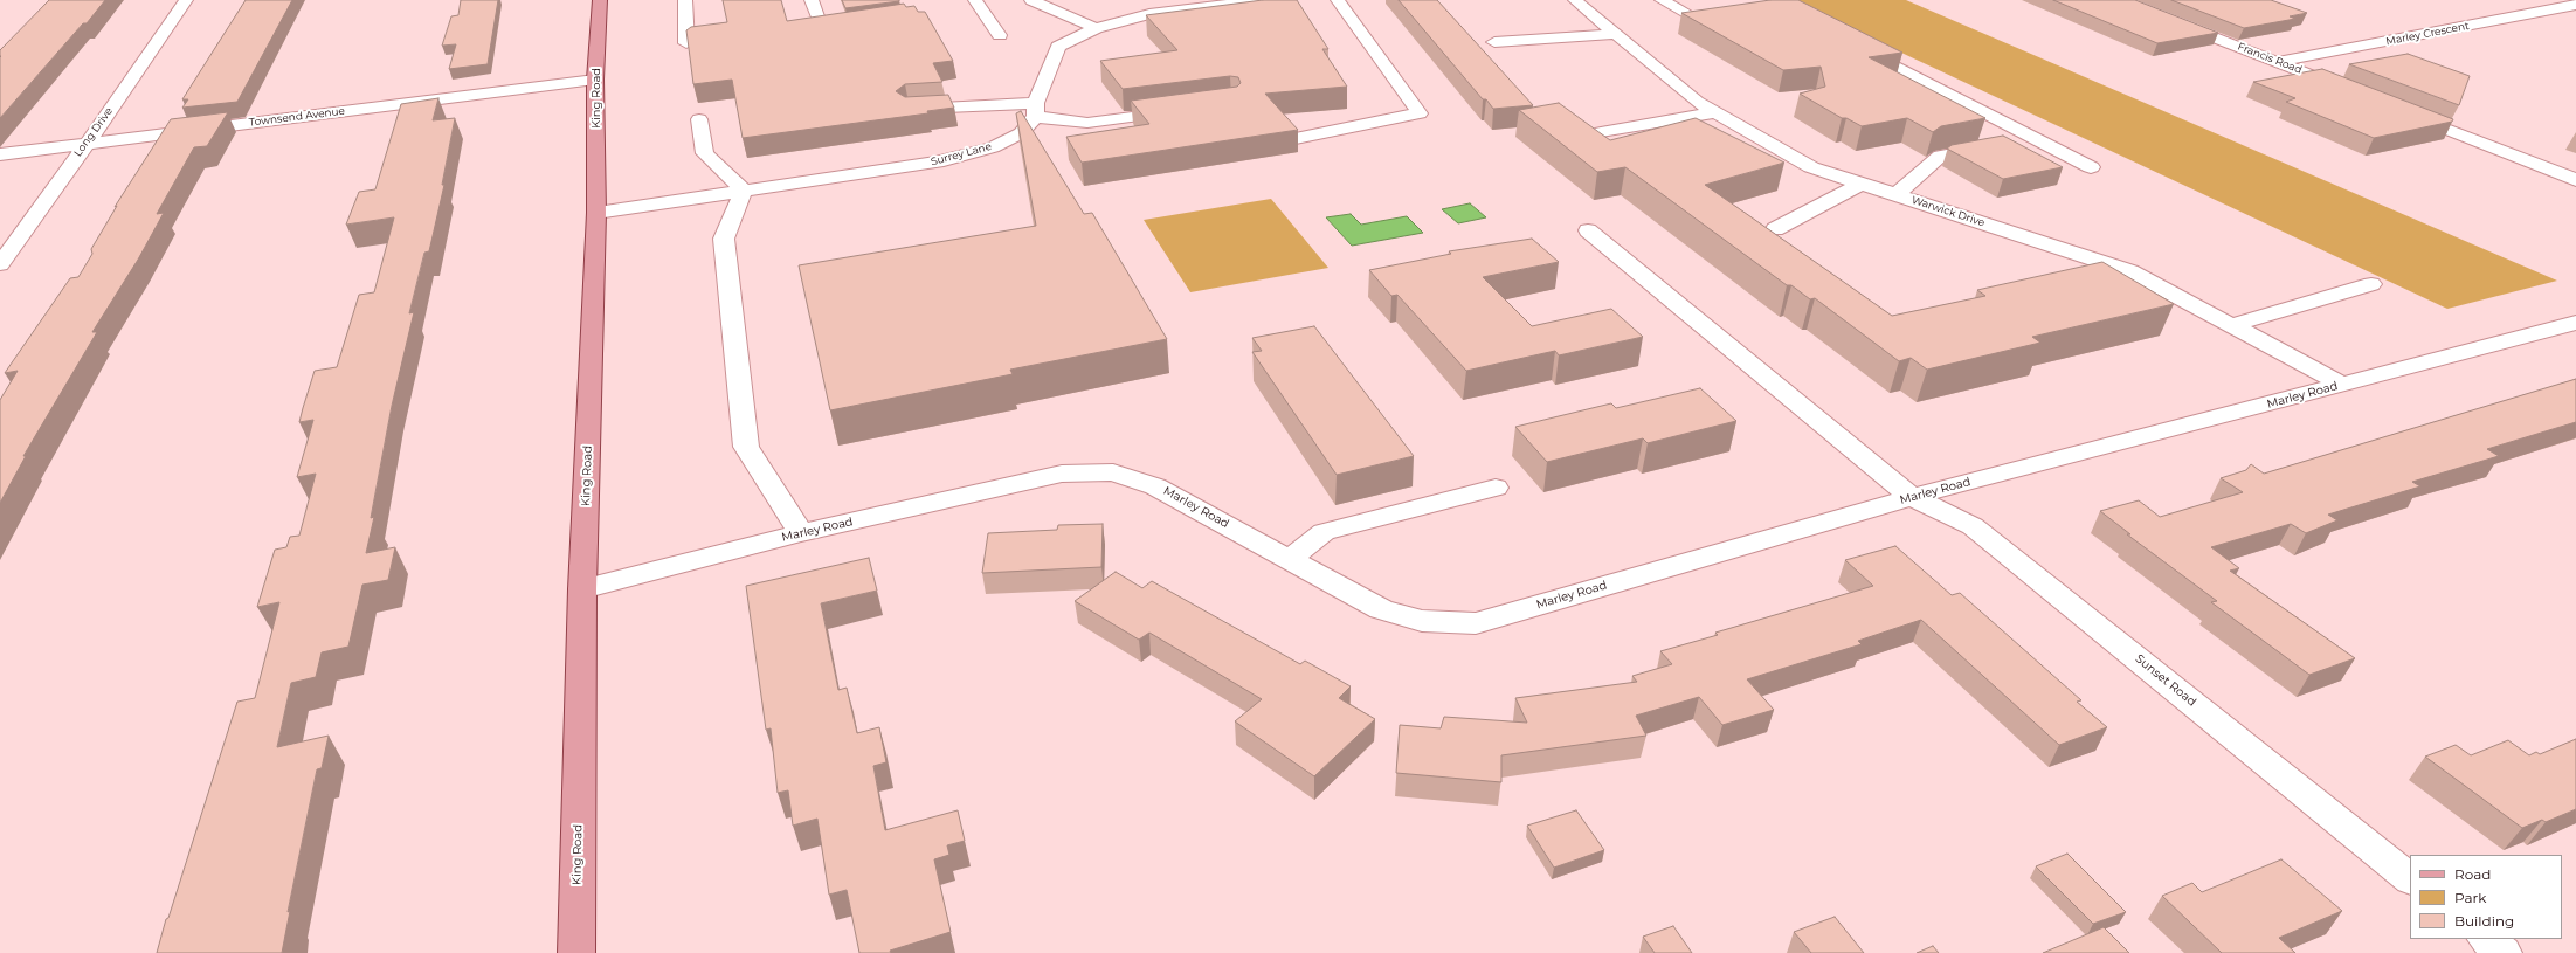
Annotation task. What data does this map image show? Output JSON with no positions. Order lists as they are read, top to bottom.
{
  "streets": {
    "main road": ["King Road"],
    "street": [
      "Marley Crescent",
      "Francis Road",
      "Townsend Avenue",
      "Long Drive",
      "Surrey Lane",
      "Warwick Drive",
      "Marley Road",
      "Sunset Road"
    ]
  },
  "crossings": [
    ["Marley Crescent", "Francis Road"],
    ["King Road", "Townsend Avenue"],
    ["King Road", "Surrey Lane"],
    ["King Road", "Marley Road"],
    ["Townsend Avenue", "Long Drive"],
    ["Warwick Drive", "Marley Road"],
    ["Marley Road", "Sunset Road"]
  ],
  "legend": ["Road", "Park", "Building"]
}
